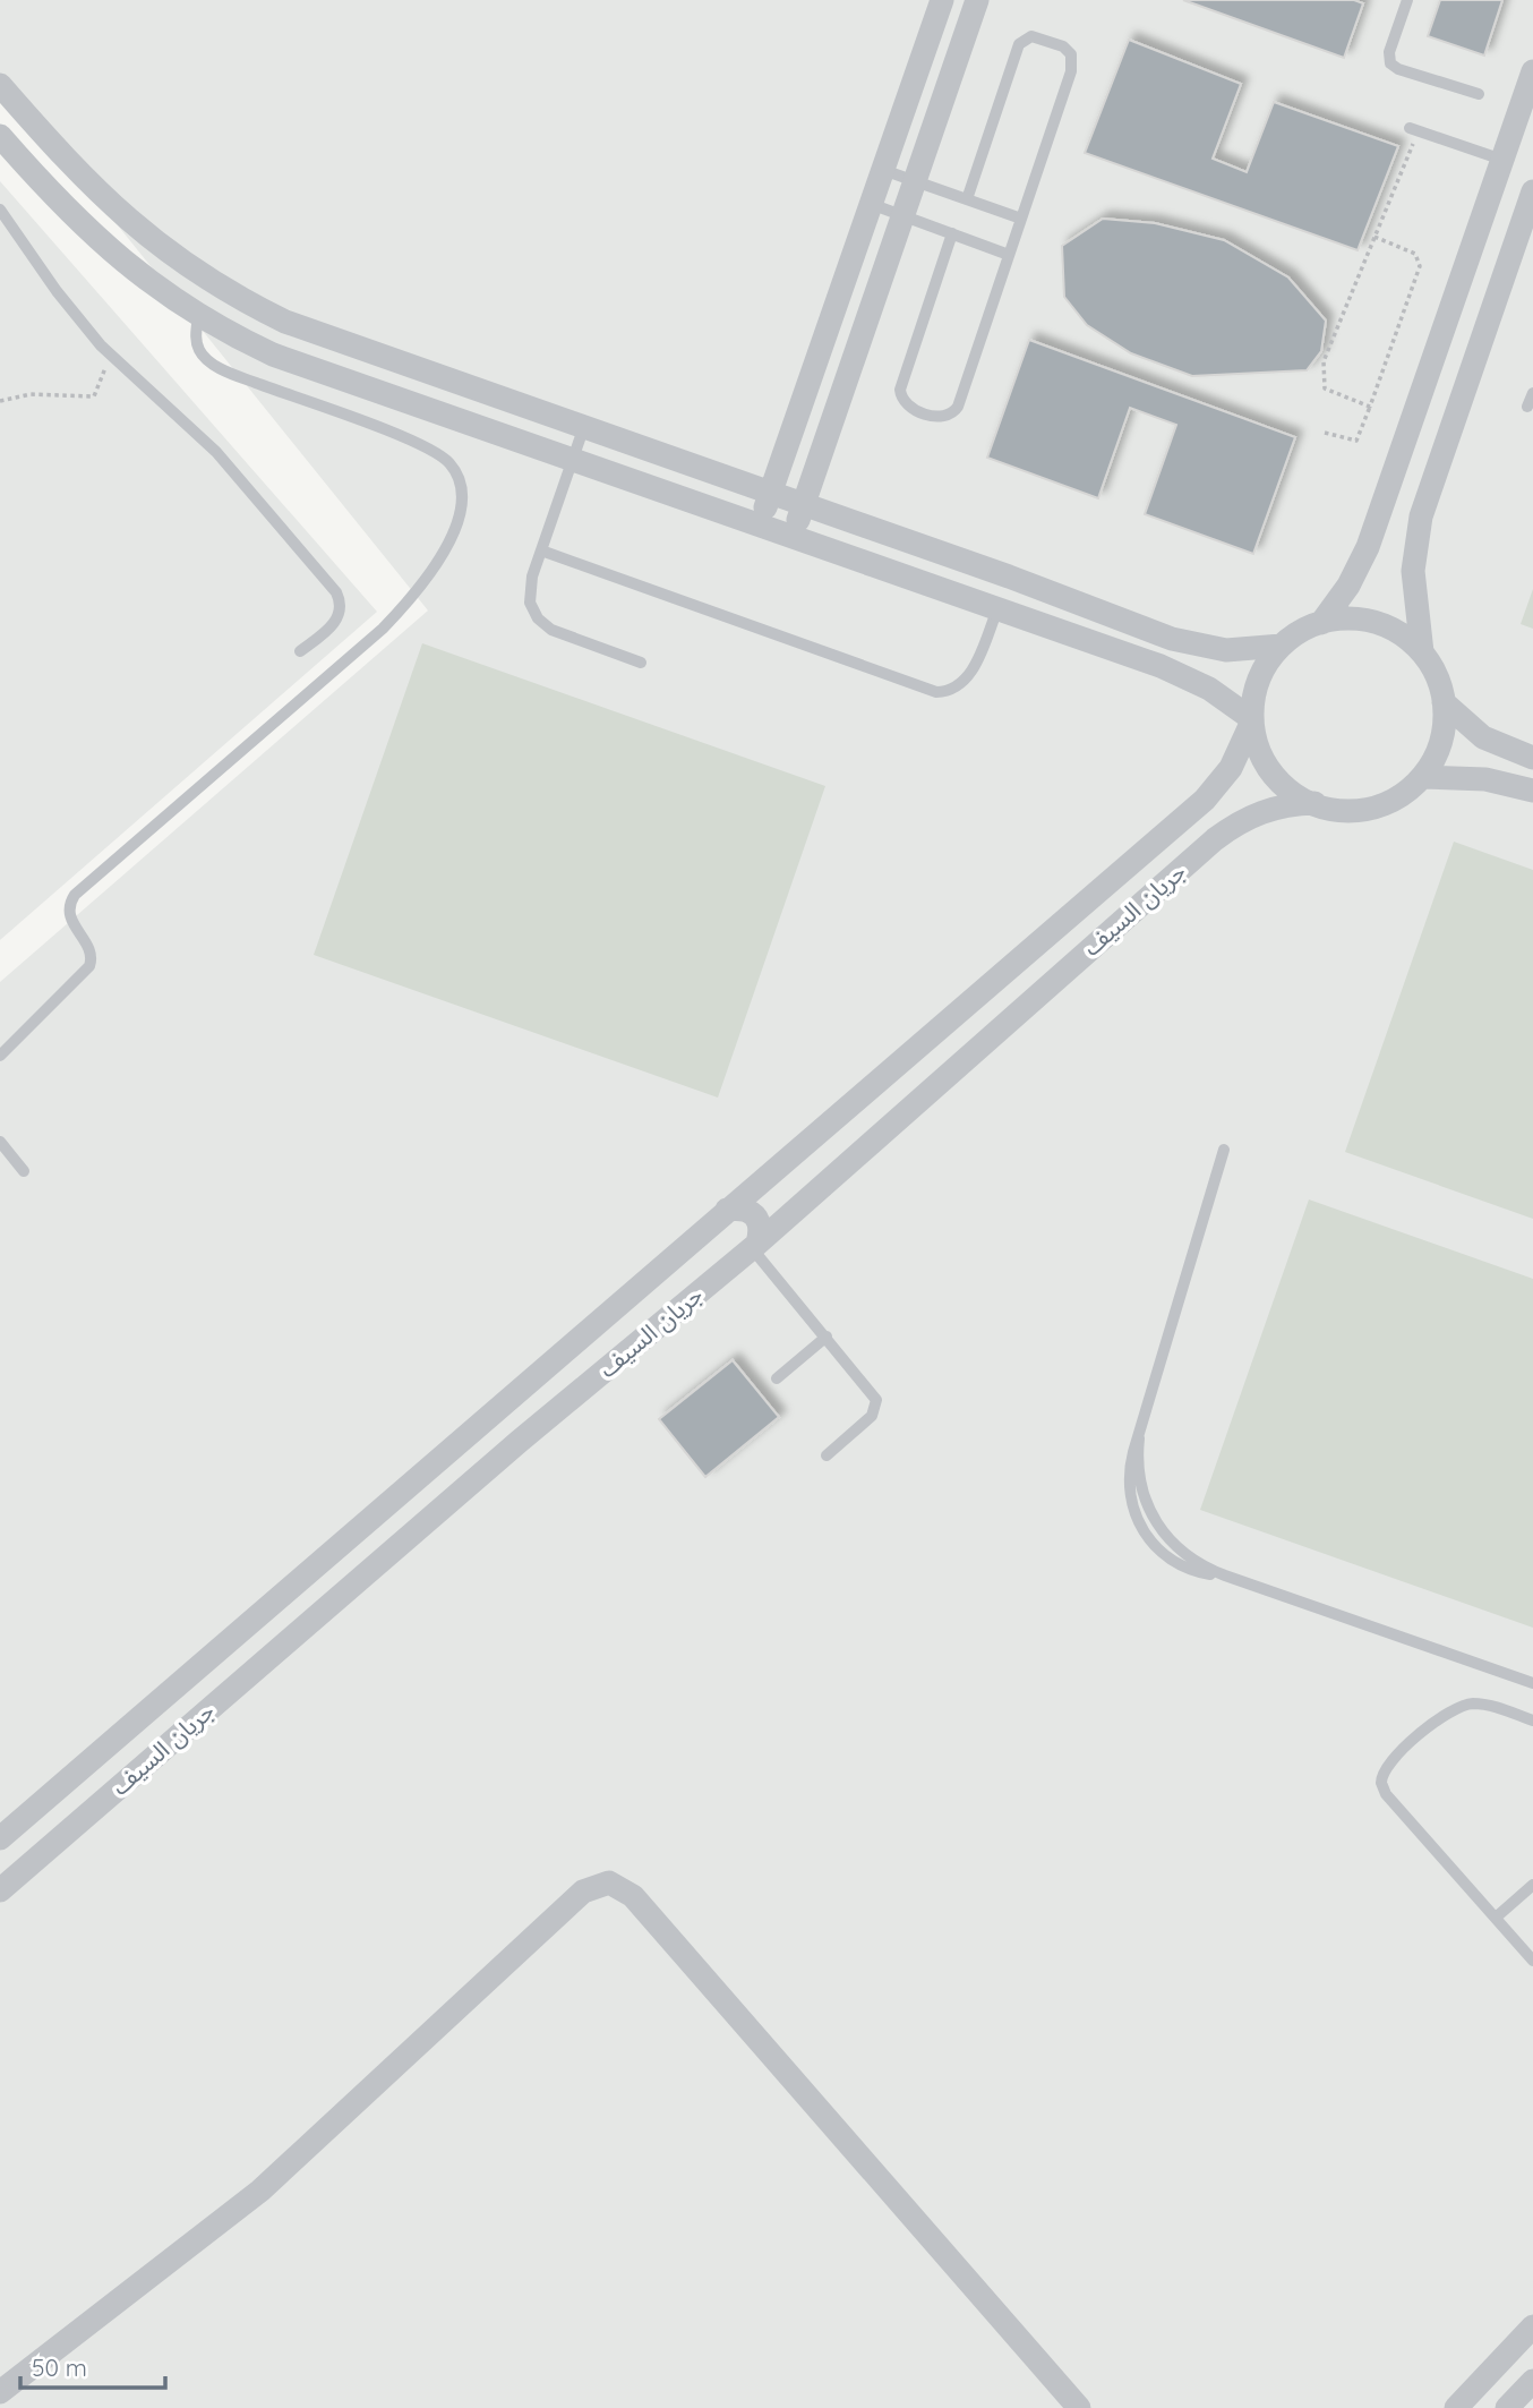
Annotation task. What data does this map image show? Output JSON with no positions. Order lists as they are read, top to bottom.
{
  "streets": {
    "street": ["جريان السيف"]
  },
  "scale_bar": "50 m"
}
